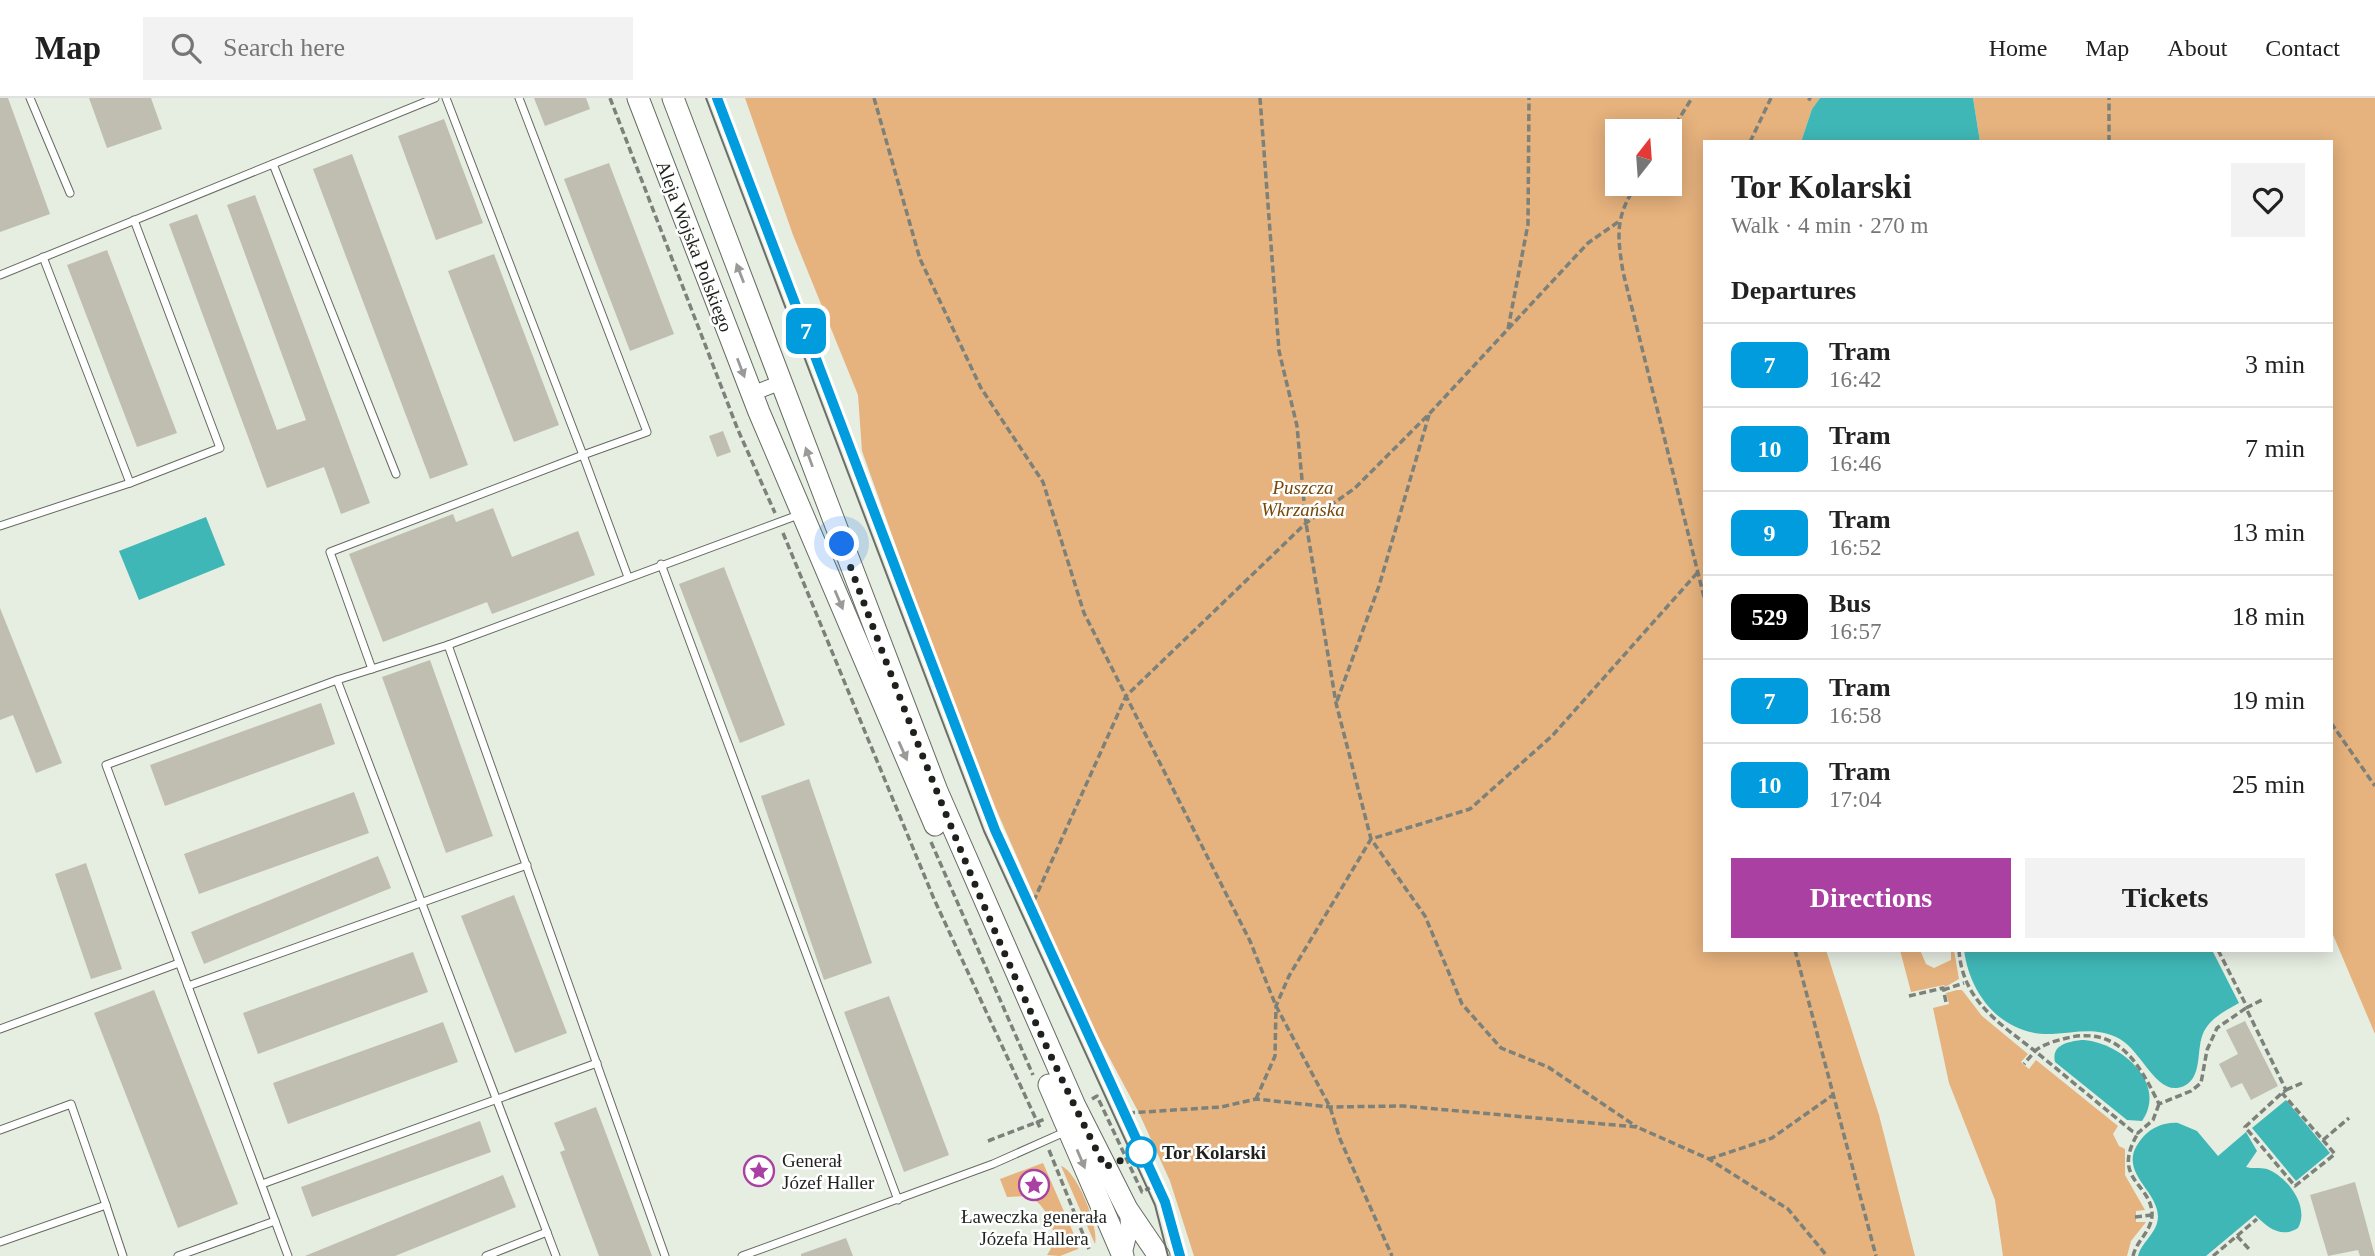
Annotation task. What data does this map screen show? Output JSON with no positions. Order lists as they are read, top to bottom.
{
  "streets": {
    "main road": ["Aleja Wojska Polskiego"]
  },
  "parks": ["Puszcza Wkrzańska"],
  "places": {
    "other": ["Tor Kolarski"],
    "place": ["Generał Józef Haller", "Ławeczka generała Józefa Hallera"]
  },
  "lines": ["tram line 7"],
  "north": "top",
  "page": {
    "header": "Map",
    "search": "Search here",
    "nav": [
      "Home",
      "Map",
      "About",
      "Contact"
    ],
    "on_map": "7",
    "heading": [
      ["Tor Kolarski", "Walk · 4 min · 270 m"],
      "Departures"
    ],
    "list": [
      {
        "mark": "7",
        "name": "Tram",
        "note": "16:42",
        "value": "3 min"
      },
      {
        "mark": "10",
        "name": "Tram",
        "note": "16:46",
        "value": "7 min"
      },
      {
        "mark": "9",
        "name": "Tram",
        "note": "16:52",
        "value": "13 min"
      },
      {
        "mark": "529",
        "name": "Bus",
        "note": "16:57",
        "value": "18 min"
      },
      {
        "mark": "7",
        "name": "Tram",
        "note": "16:58",
        "value": "19 min"
      },
      {
        "mark": "10",
        "name": "Tram",
        "note": "17:04",
        "value": "25 min"
      }
    ],
    "buttons": ["Directions", "Tickets"]
  }
}
